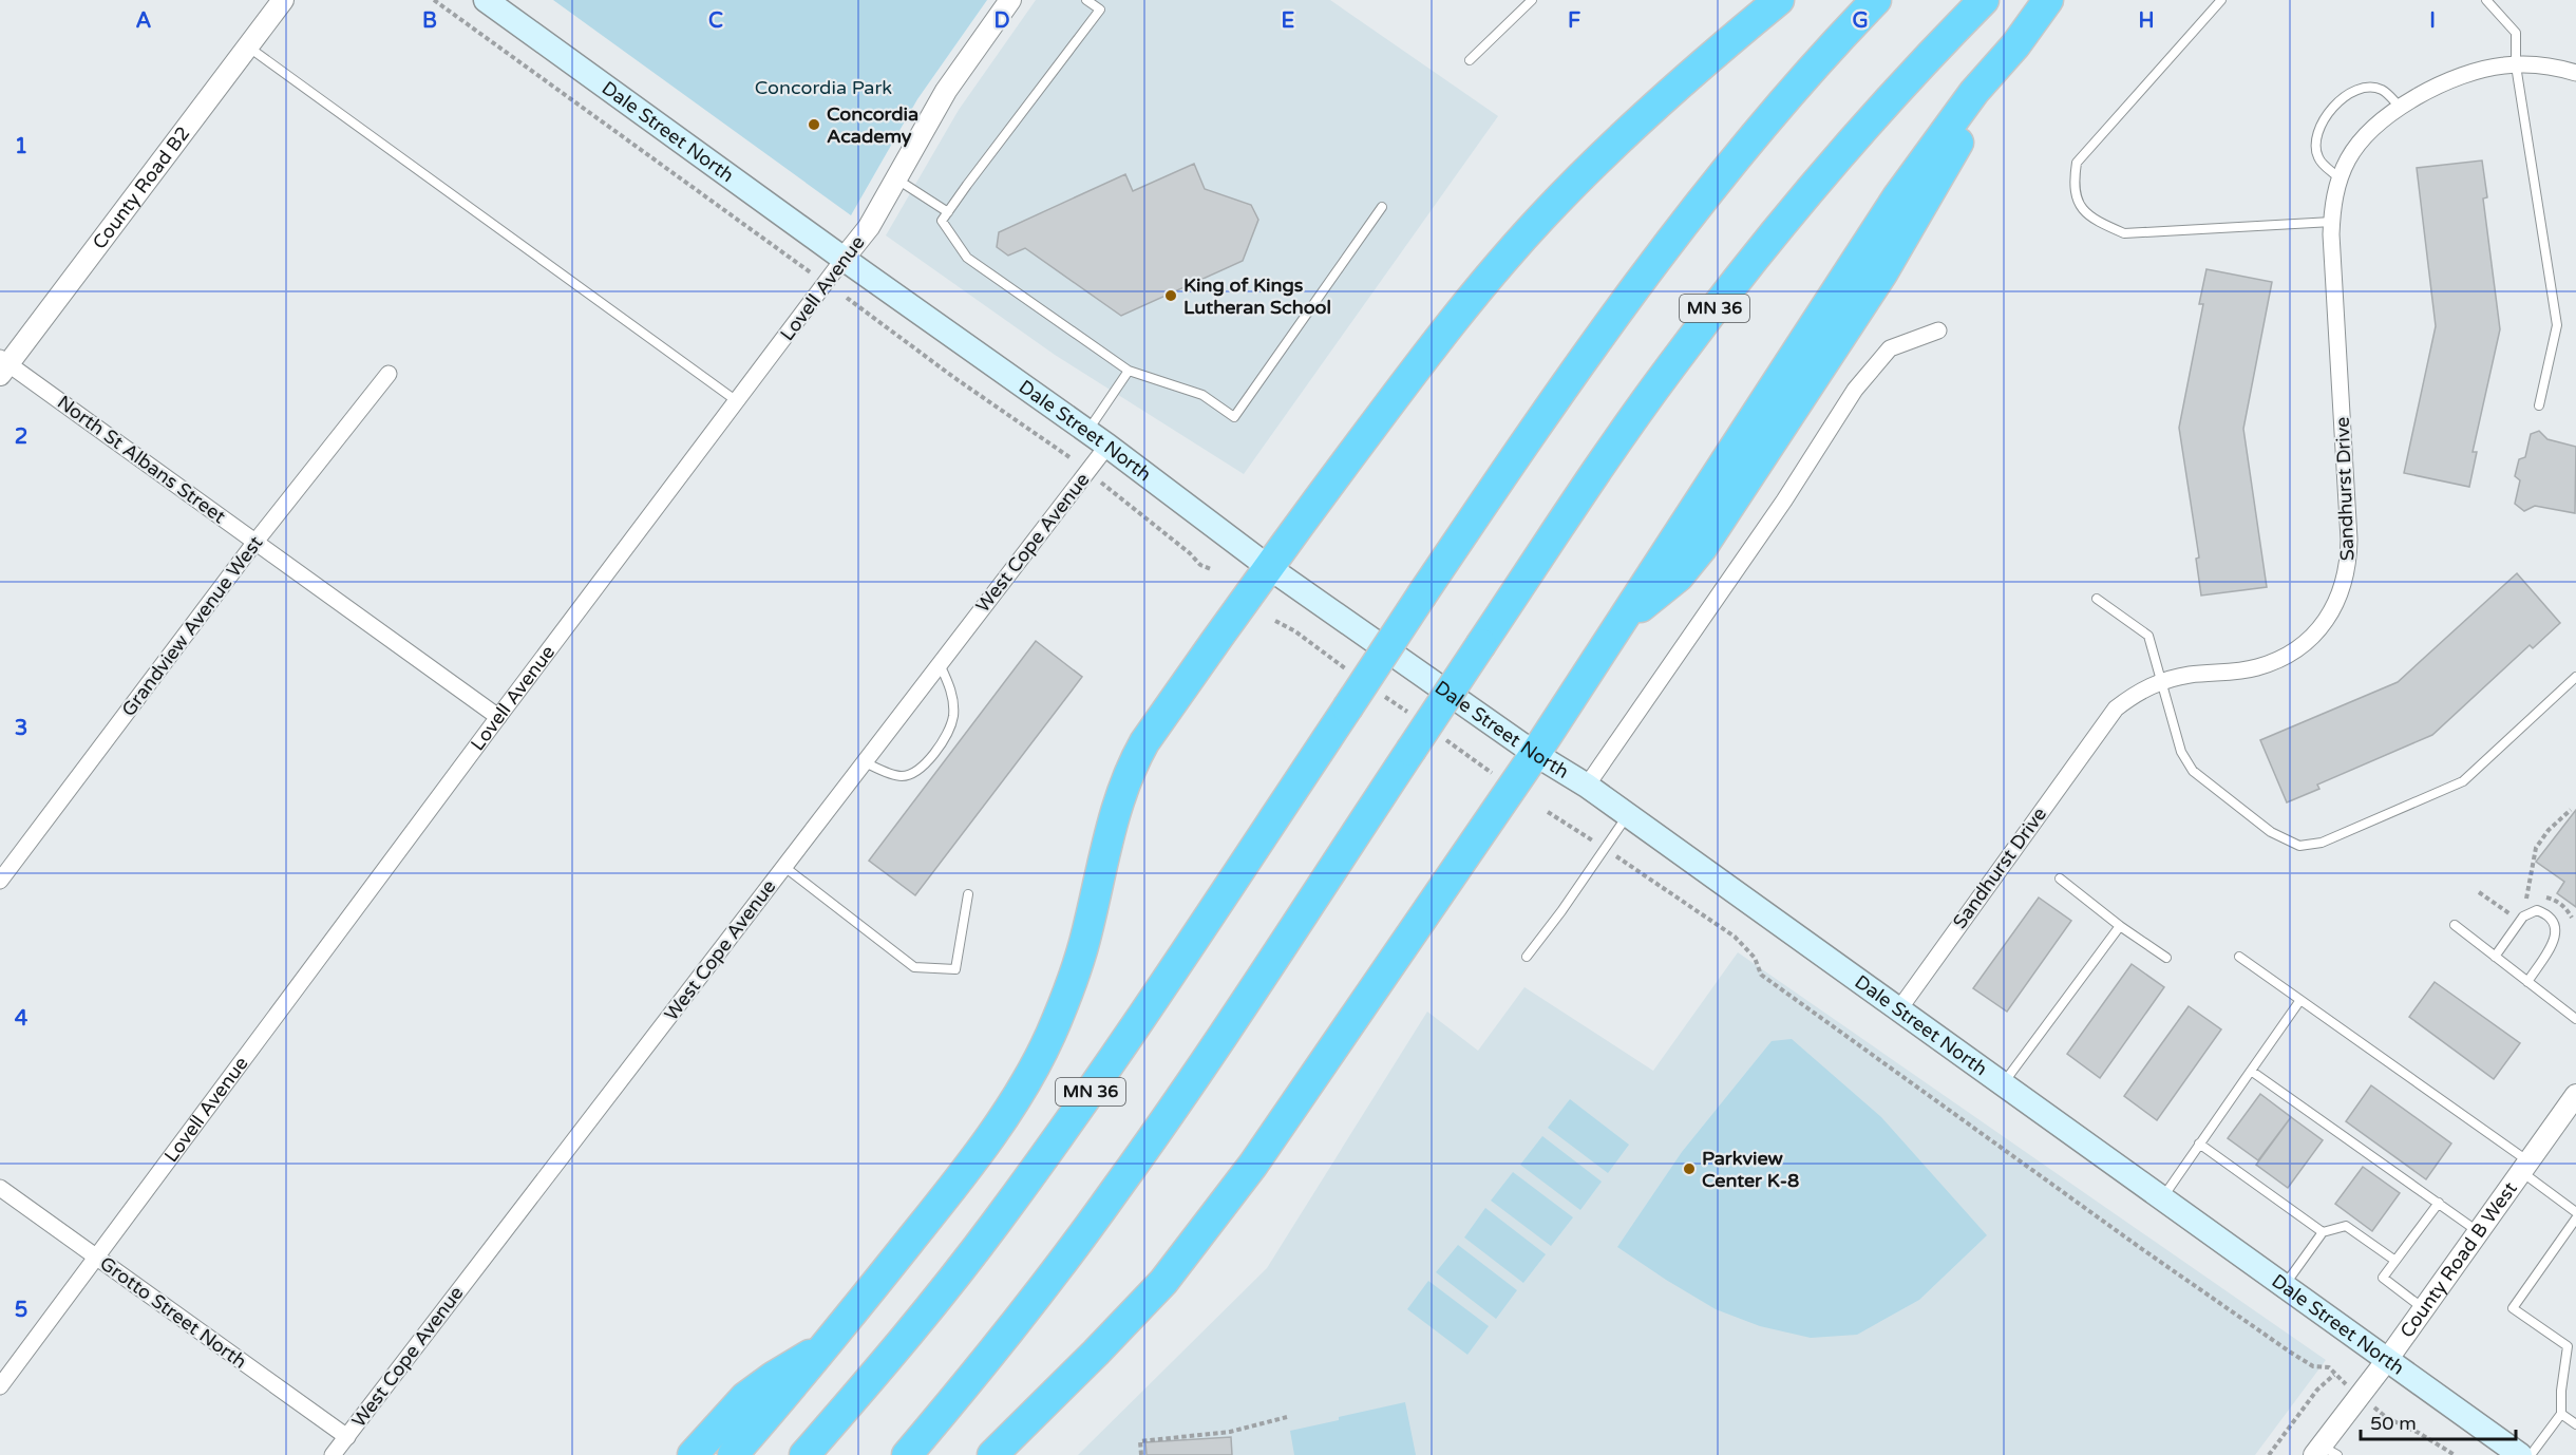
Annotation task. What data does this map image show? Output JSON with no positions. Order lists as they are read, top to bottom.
{
  "streets": {
    "highway": ["MN 36"],
    "main road": ["Dale Street North"],
    "street": [
      "County Road B2",
      "Lovell Avenue",
      "North St Albans Street",
      "Sandhurst Drive",
      "West Cope Avenue",
      "Grandview Avenue West",
      "County Road B West",
      "Grotto Street North"
    ]
  },
  "crossings": [
    ["Dale Street North", "Lovell Avenue"],
    ["Dale Street North", "Sandhurst Drive"],
    ["Dale Street North", "West Cope Avenue"],
    ["Dale Street North", "County Road B West"],
    ["County Road B2", "North St Albans Street"],
    ["Lovell Avenue", "North St Albans Street"],
    ["Lovell Avenue", "Grotto Street North"],
    ["North St Albans Street", "Grandview Avenue West"],
    ["West Cope Avenue", "Grotto Street North"]
  ],
  "parks": ["Concordia Park"],
  "places": ["Concordia Academy", "King of Kings Lutheran School", "Parkview Center K-8"],
  "scale_bar": "50 m",
  "grid": {
    "columns": [
      "A",
      "B",
      "C",
      "D",
      "E",
      "F",
      "G",
      "H",
      "I"
    ],
    "rows": [
      "1",
      "2",
      "3",
      "4",
      "5"
    ]
  }
}
